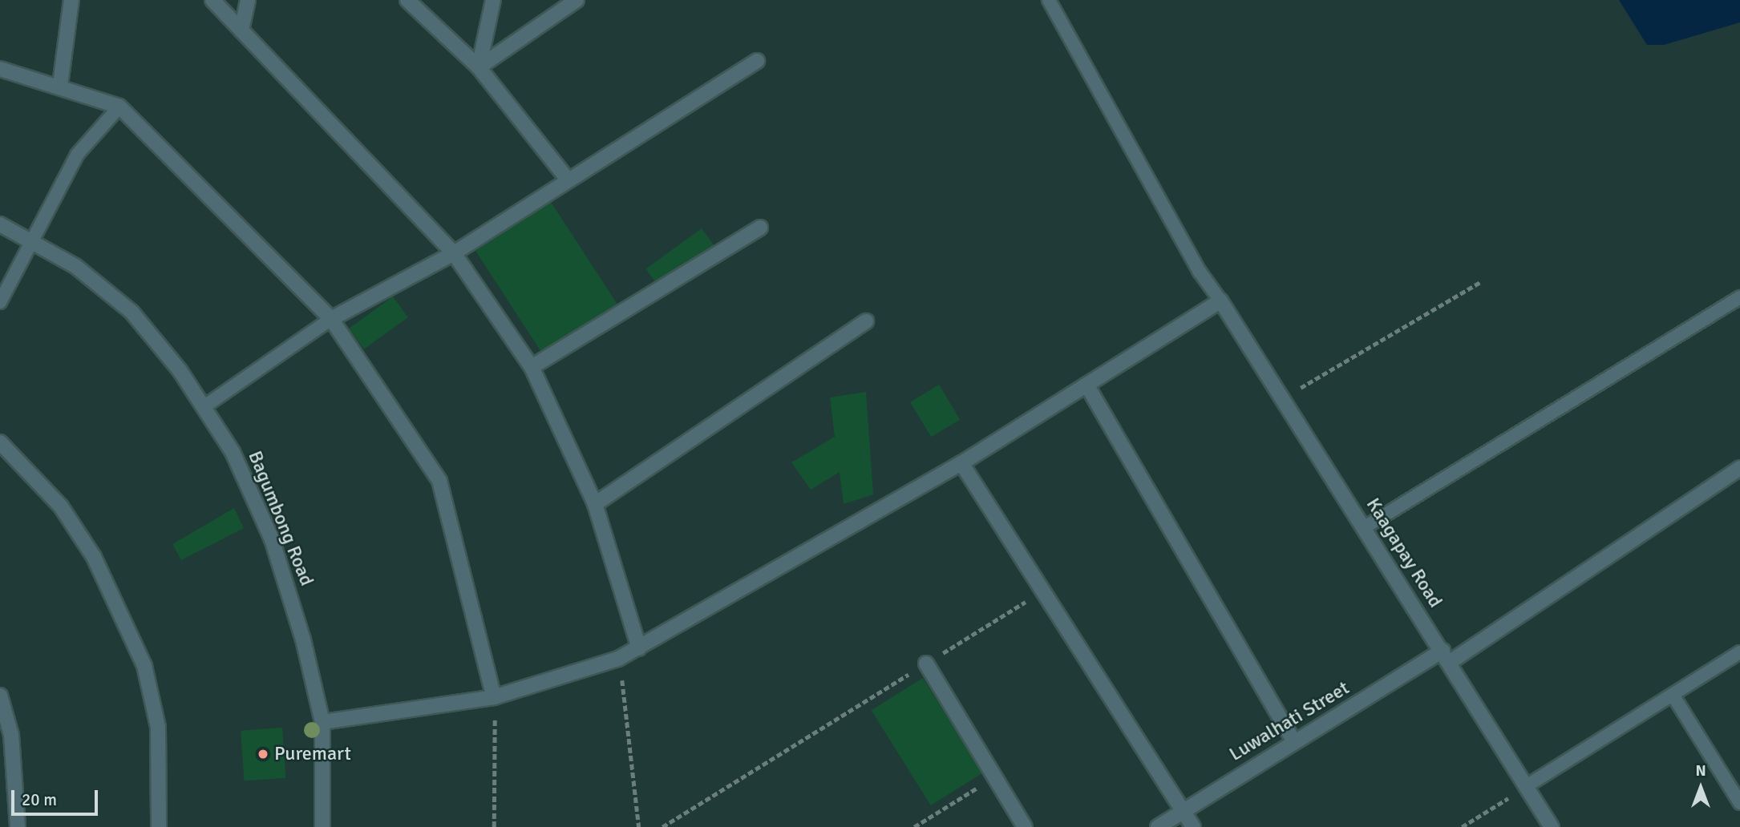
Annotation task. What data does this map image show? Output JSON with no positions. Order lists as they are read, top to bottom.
{
  "streets": {
    "street": ["Bagumbong Road", "Kaagapay Road", "Luwalhati Street"]
  },
  "crossings": [
    ["Kaagapay Road", "Luwalhati Street"]
  ],
  "places": ["Puremart"],
  "scale_bar": "20 m",
  "north": "top"
}
